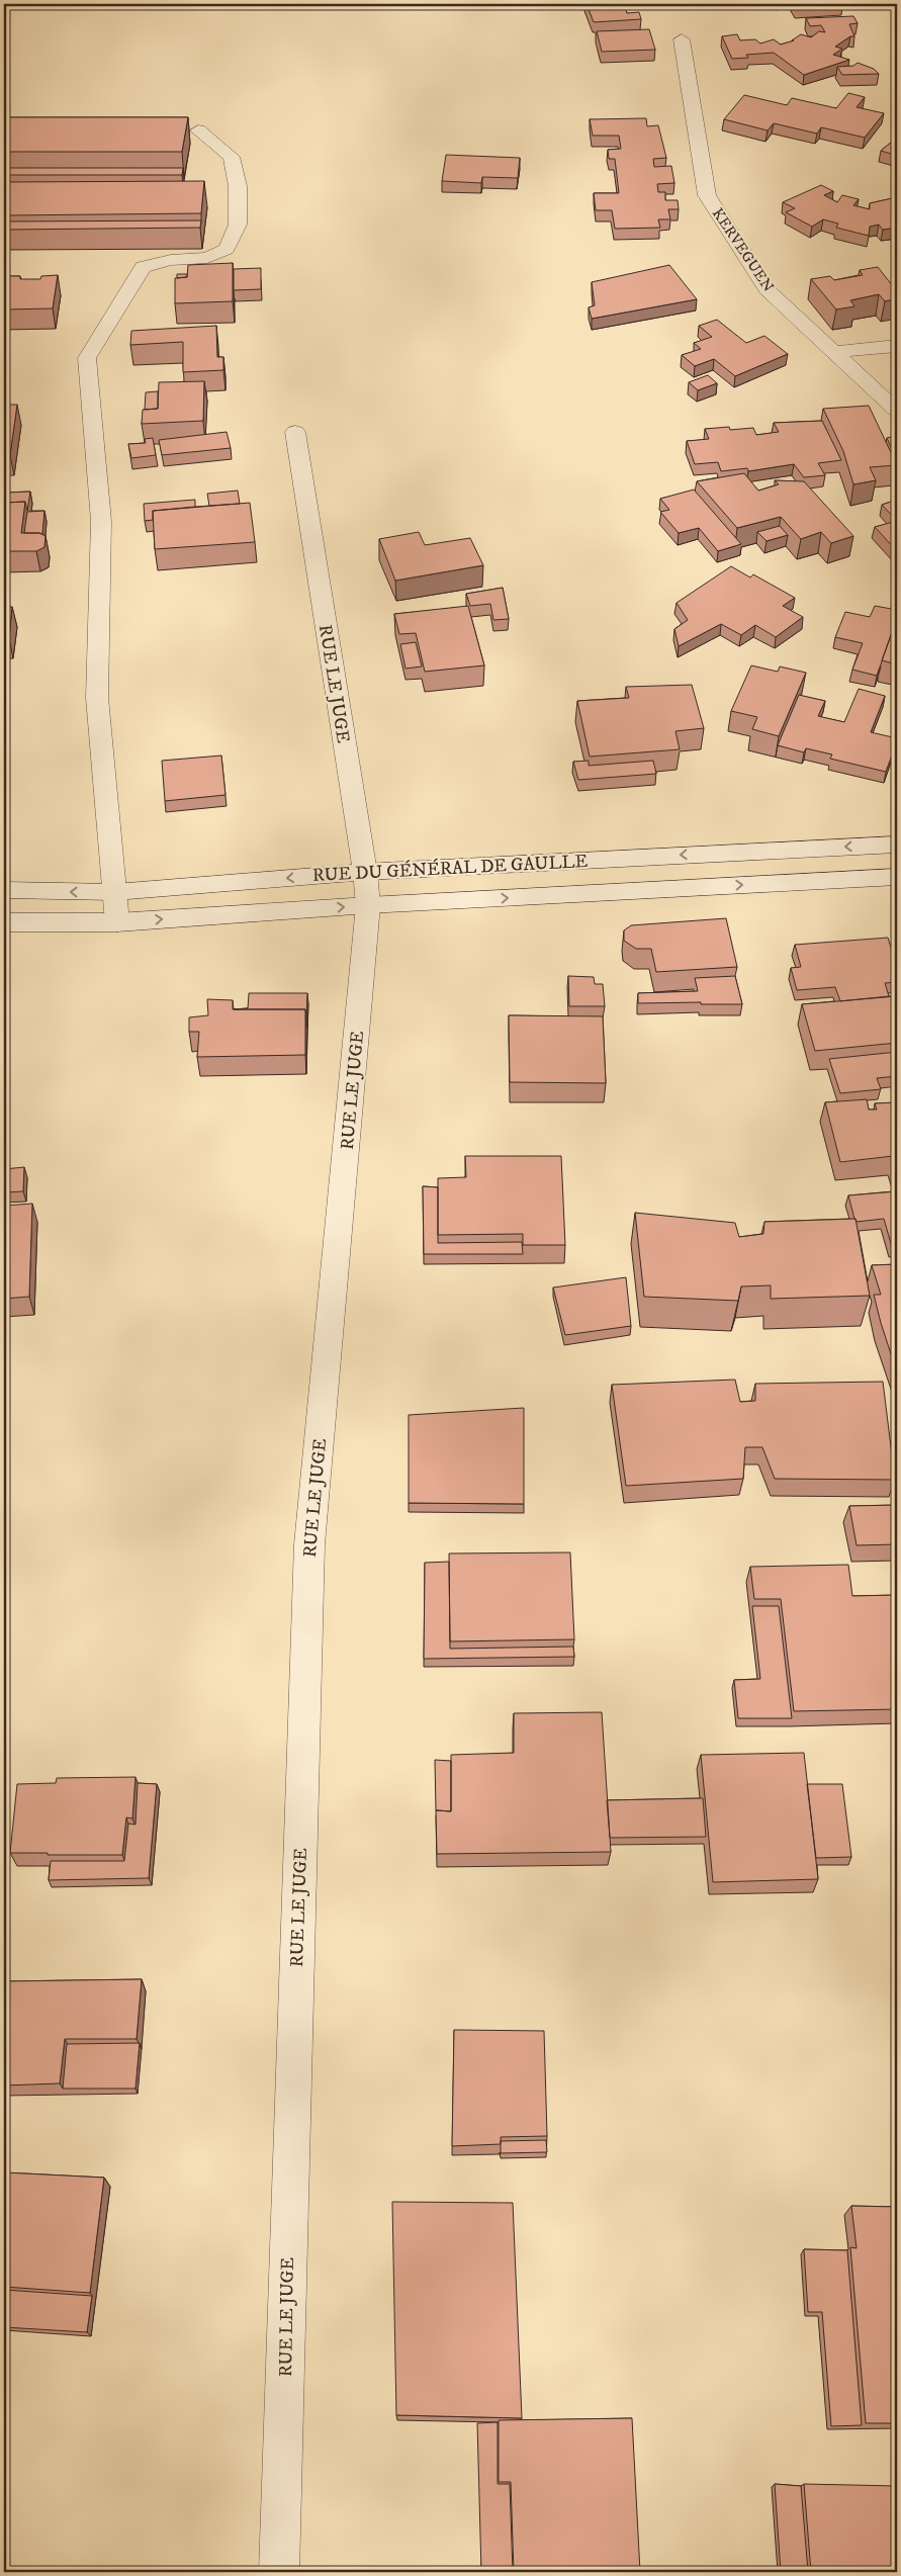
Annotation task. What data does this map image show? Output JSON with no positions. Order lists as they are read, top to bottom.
{
  "streets": {
    "street": ["KERVEGUEN", "RUE LE JUGE", "RUE DU GÉNÉRAL DE GAULLE"]
  },
  "crossings": [
    ["RUE LE JUGE", "RUE DU GÉNÉRAL DE GAULLE"]
  ]
}
